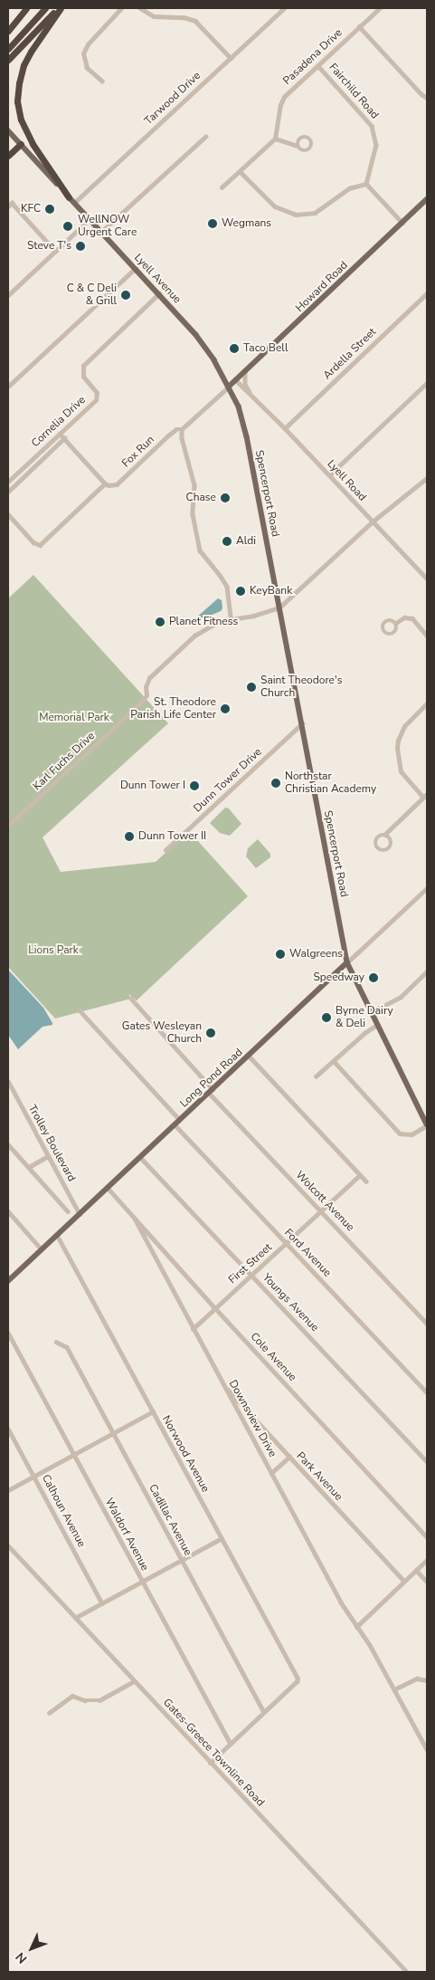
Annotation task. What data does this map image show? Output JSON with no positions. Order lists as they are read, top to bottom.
{
  "streets": {
    "main road": [
      "Lyell Avenue",
      "Howard Road",
      "Spencerport Road",
      "Long Pond Road"
    ],
    "street": [
      "Pasadena Drive",
      "Fairchild Road",
      "Tarwood Drive",
      "Ardella Street",
      "Cornelia Drive",
      "Fox Run",
      "Lyell Road",
      "Karl Fuchs Drive",
      "Dunn Tower Drive",
      "Trolley Boulevard",
      "Wolcott Avenue",
      "Ford Avenue",
      "First Street",
      "Youngs Avenue",
      "Cole Avenue",
      "Downsview Drive",
      "Norwood Avenue",
      "Park Avenue",
      "Calhoun Avenue",
      "Cadillac Avenue",
      "Waldorf Avenue",
      "Gates-Greece Townline Road"
    ]
  },
  "crossings": [
    ["Pasadena Drive", "Fairchild Road"],
    ["Tarwood Drive", "Lyell Avenue"],
    ["Lyell Avenue", "Howard Road"],
    ["Lyell Avenue", "Cornelia Drive"],
    ["Lyell Avenue", "Fox Run"],
    ["Lyell Avenue", "Spencerport Road"],
    ["Howard Road", "Fox Run"],
    ["Howard Road", "Lyell Road"],
    ["Howard Road", "Spencerport Road"],
    ["Ardella Street", "Lyell Road"],
    ["Fox Run", "Spencerport Road"],
    ["Spencerport Road", "Karl Fuchs Drive"],
    ["Spencerport Road", "Dunn Tower Drive"],
    ["Spencerport Road", "Long Pond Road"],
    ["Long Pond Road", "Trolley Boulevard"],
    ["Long Pond Road", "Wolcott Avenue"],
    ["Long Pond Road", "Ford Avenue"],
    ["Long Pond Road", "Youngs Avenue"],
    ["Long Pond Road", "Cole Avenue"],
    ["Long Pond Road", "Norwood Avenue"],
    ["Wolcott Avenue", "First Street"],
    ["Ford Avenue", "First Street"],
    ["First Street", "Youngs Avenue"],
    ["First Street", "Cole Avenue"],
    ["First Street", "Downsview Drive"],
    ["Cole Avenue", "Downsview Drive"],
    ["Downsview Drive", "Park Avenue"],
    ["Norwood Avenue", "Cadillac Avenue"]
  ],
  "parks": ["Memorial Park", "Lions Park"],
  "places": [
    "KFC",
    "Wegmans",
    "WellNOW Urgent Care",
    "Steve T's",
    "C & C Deli & Grill",
    "Taco Bell",
    "Chase",
    "Aldi",
    "KeyBank",
    "Planet Fitness",
    "Saint Theodore's Church",
    "St. Theodore Parish Life Center",
    "Northstar Christian Academy",
    "Dunn Tower I",
    "Dunn Tower II",
    "Walgreens",
    "Speedway",
    "Byrne Dairy & Deli",
    "Gates Wesleyan Church"
  ],
  "north": "bottom left"
}
